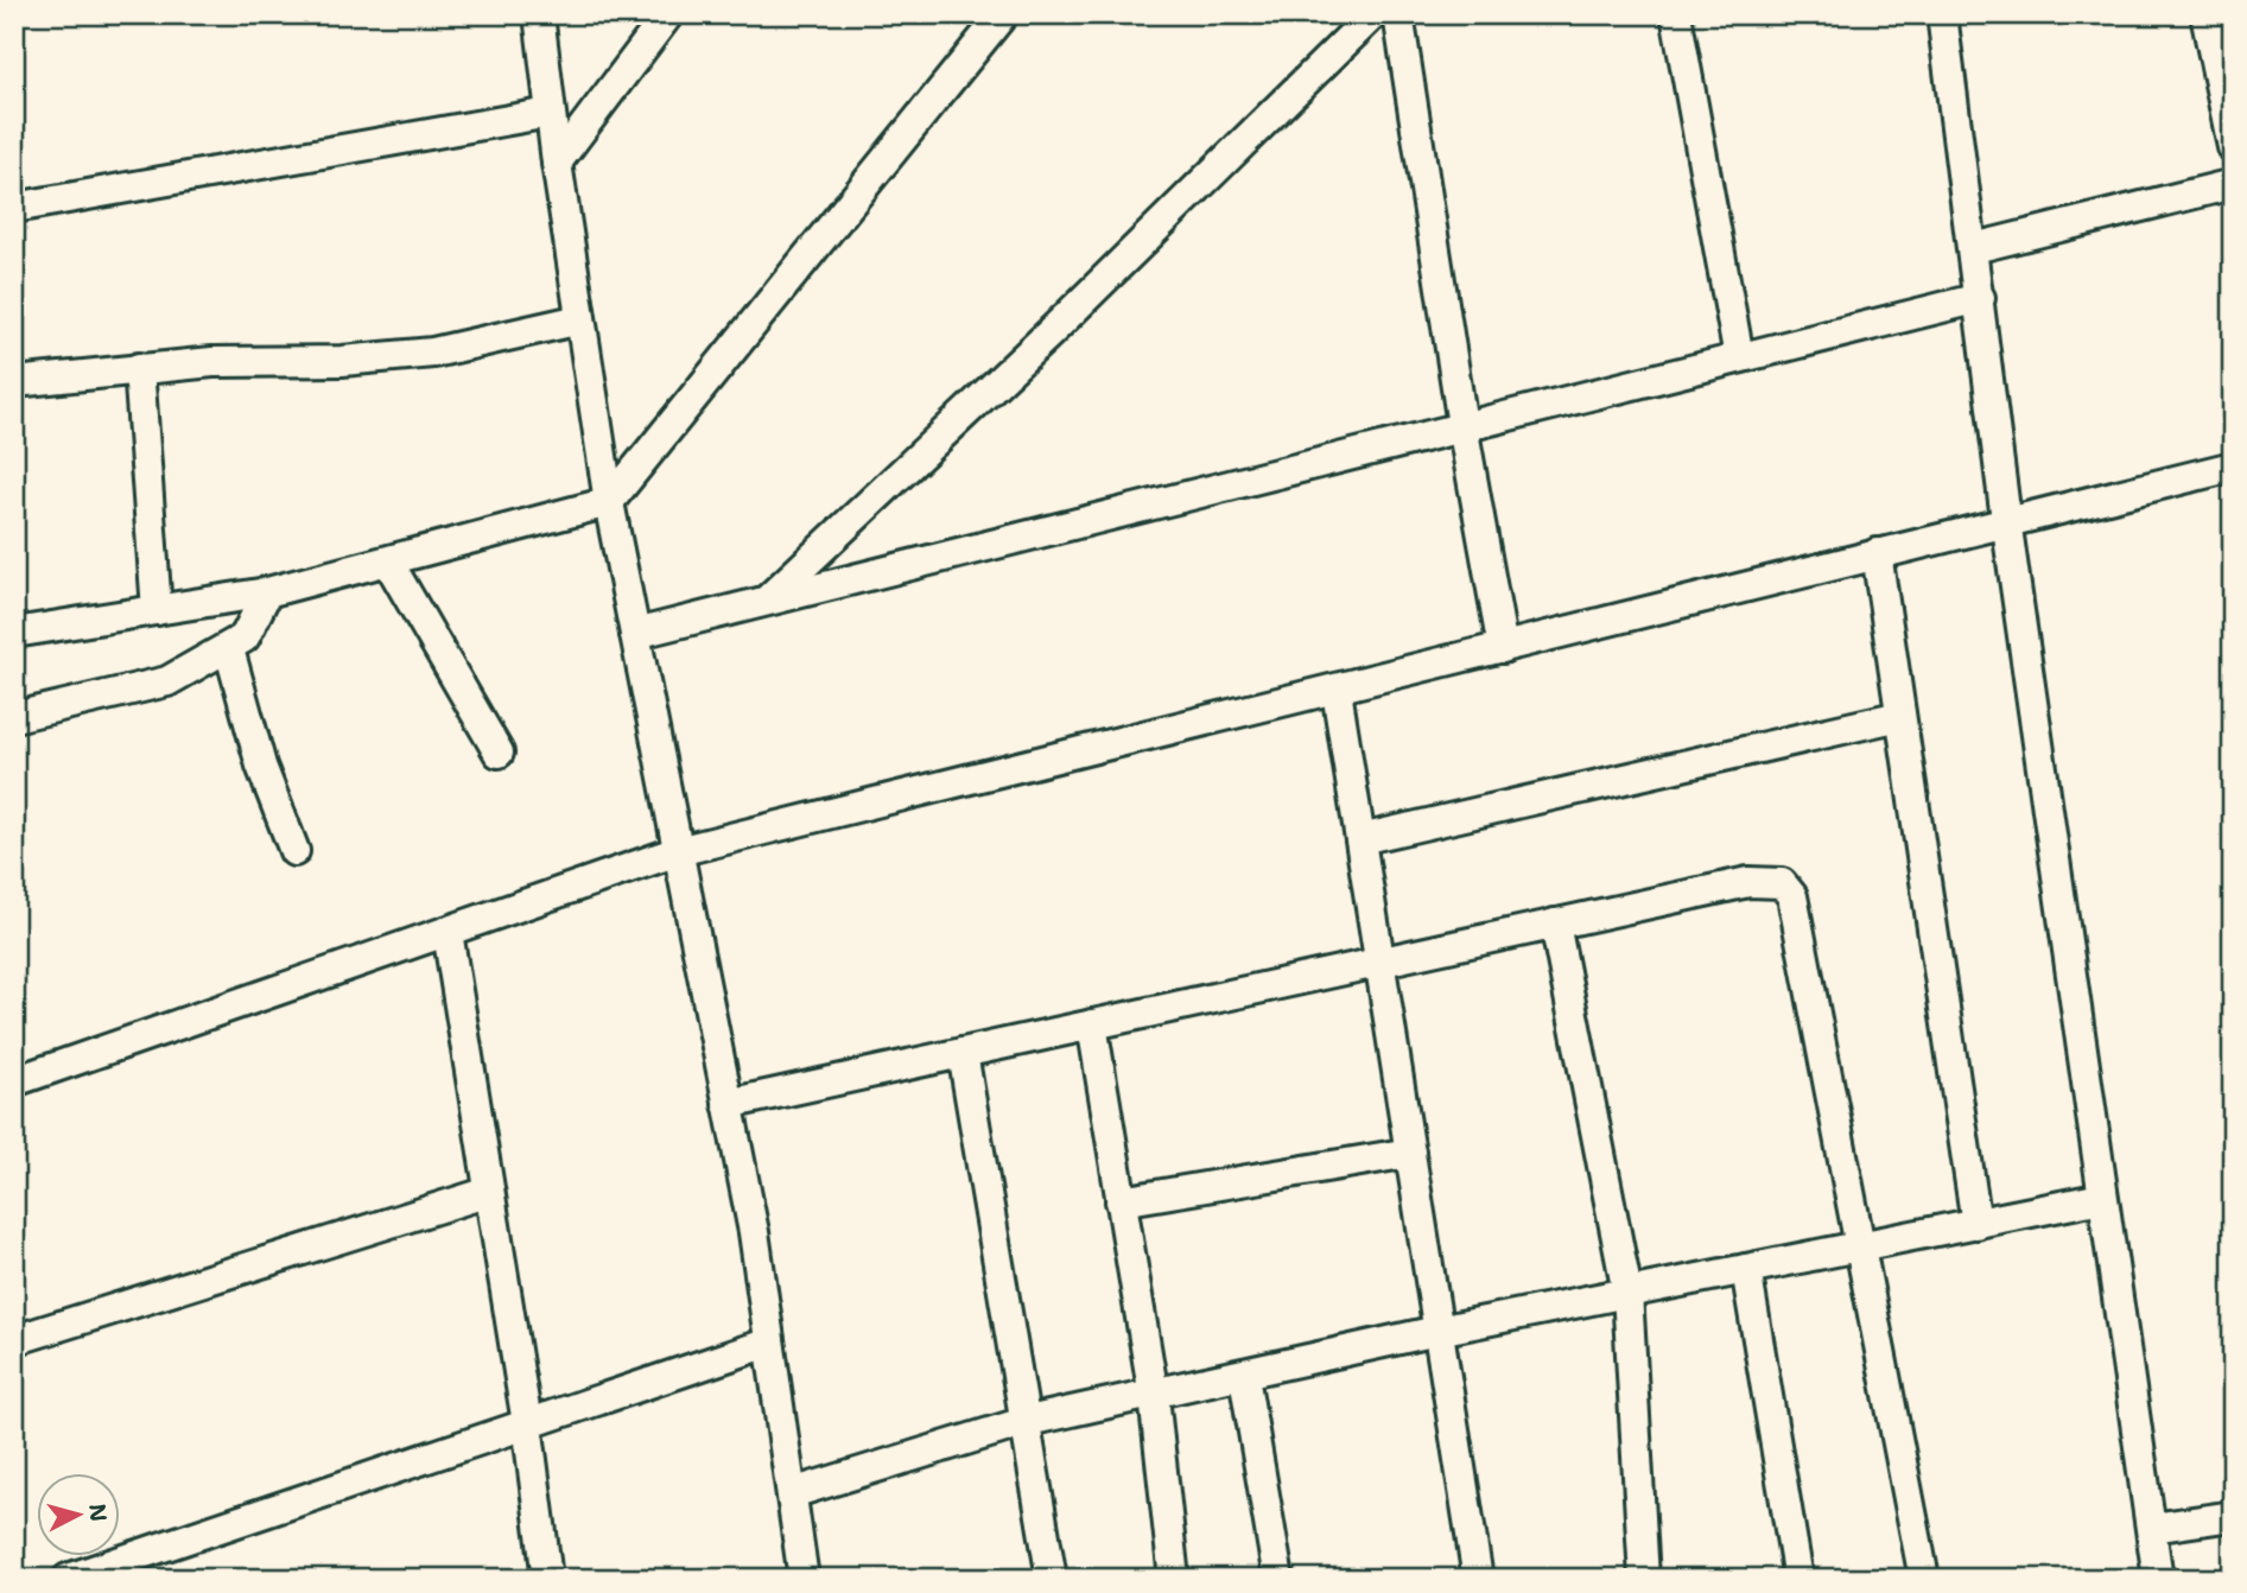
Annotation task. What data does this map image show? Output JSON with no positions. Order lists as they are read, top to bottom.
{
  "north": "right"
}
